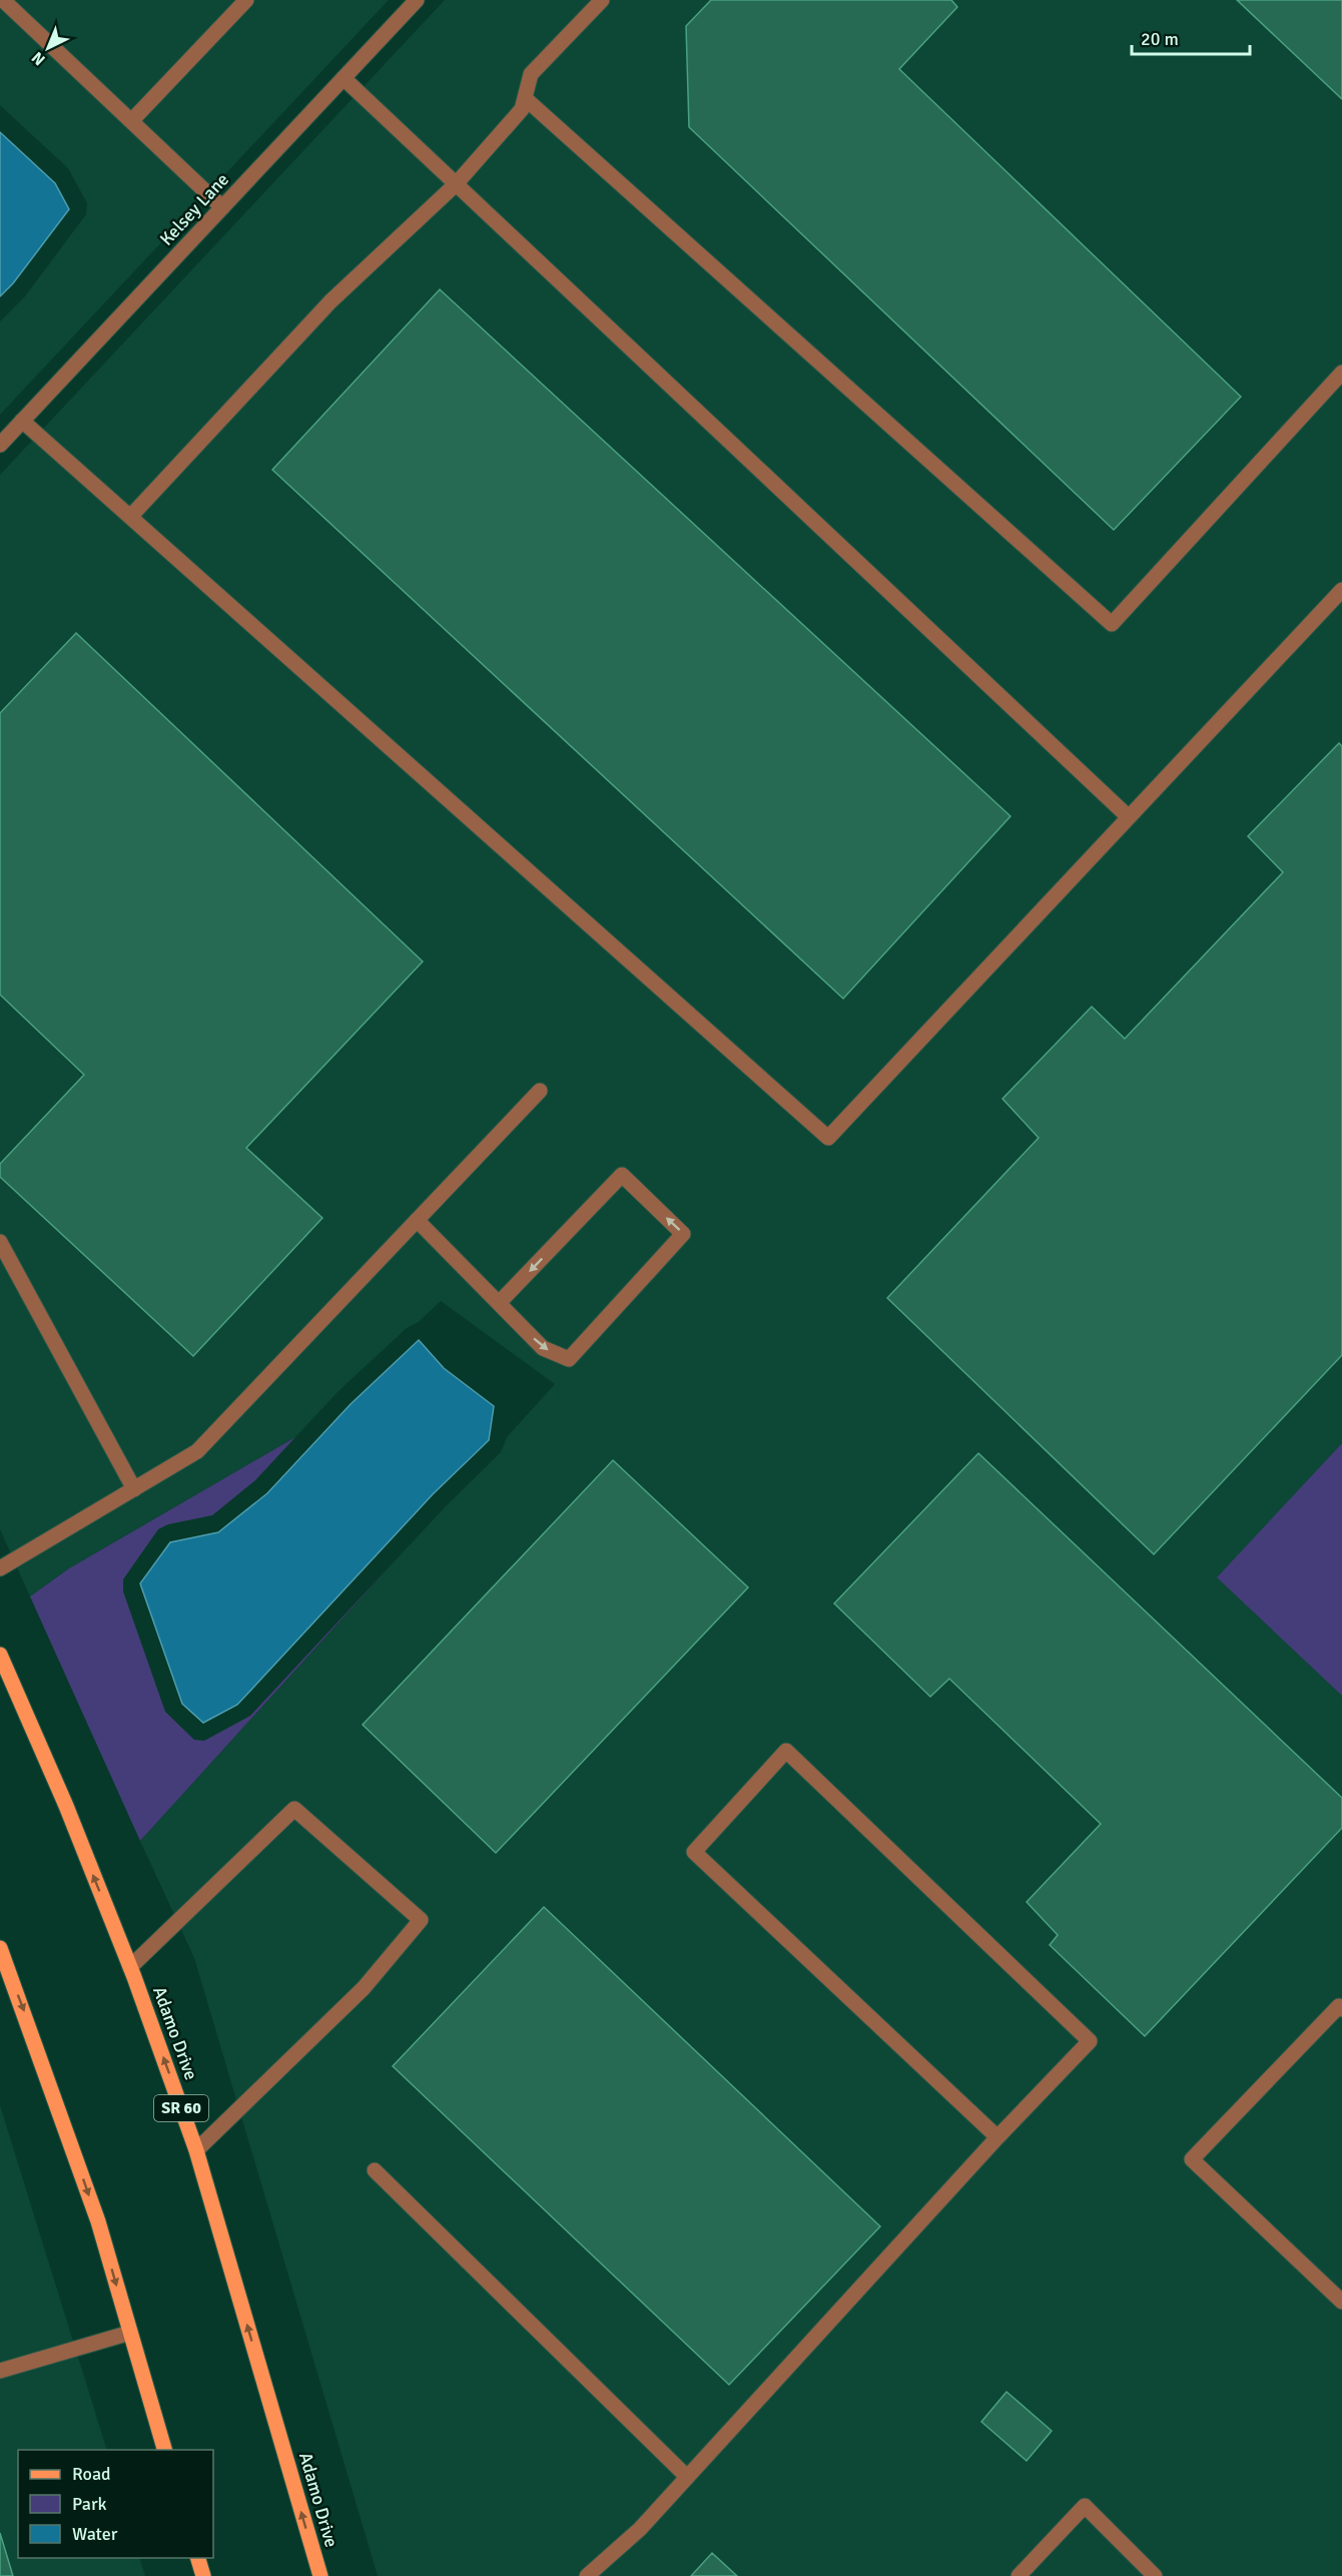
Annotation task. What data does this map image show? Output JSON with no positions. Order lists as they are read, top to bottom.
{
  "streets": {
    "main road": ["Adamo Drive", "SR 60"],
    "street": ["Kelsey Lane"]
  },
  "legend": ["Road", "Park", "Water"],
  "scale_bar": "20 m",
  "north": "bottom left"
}
